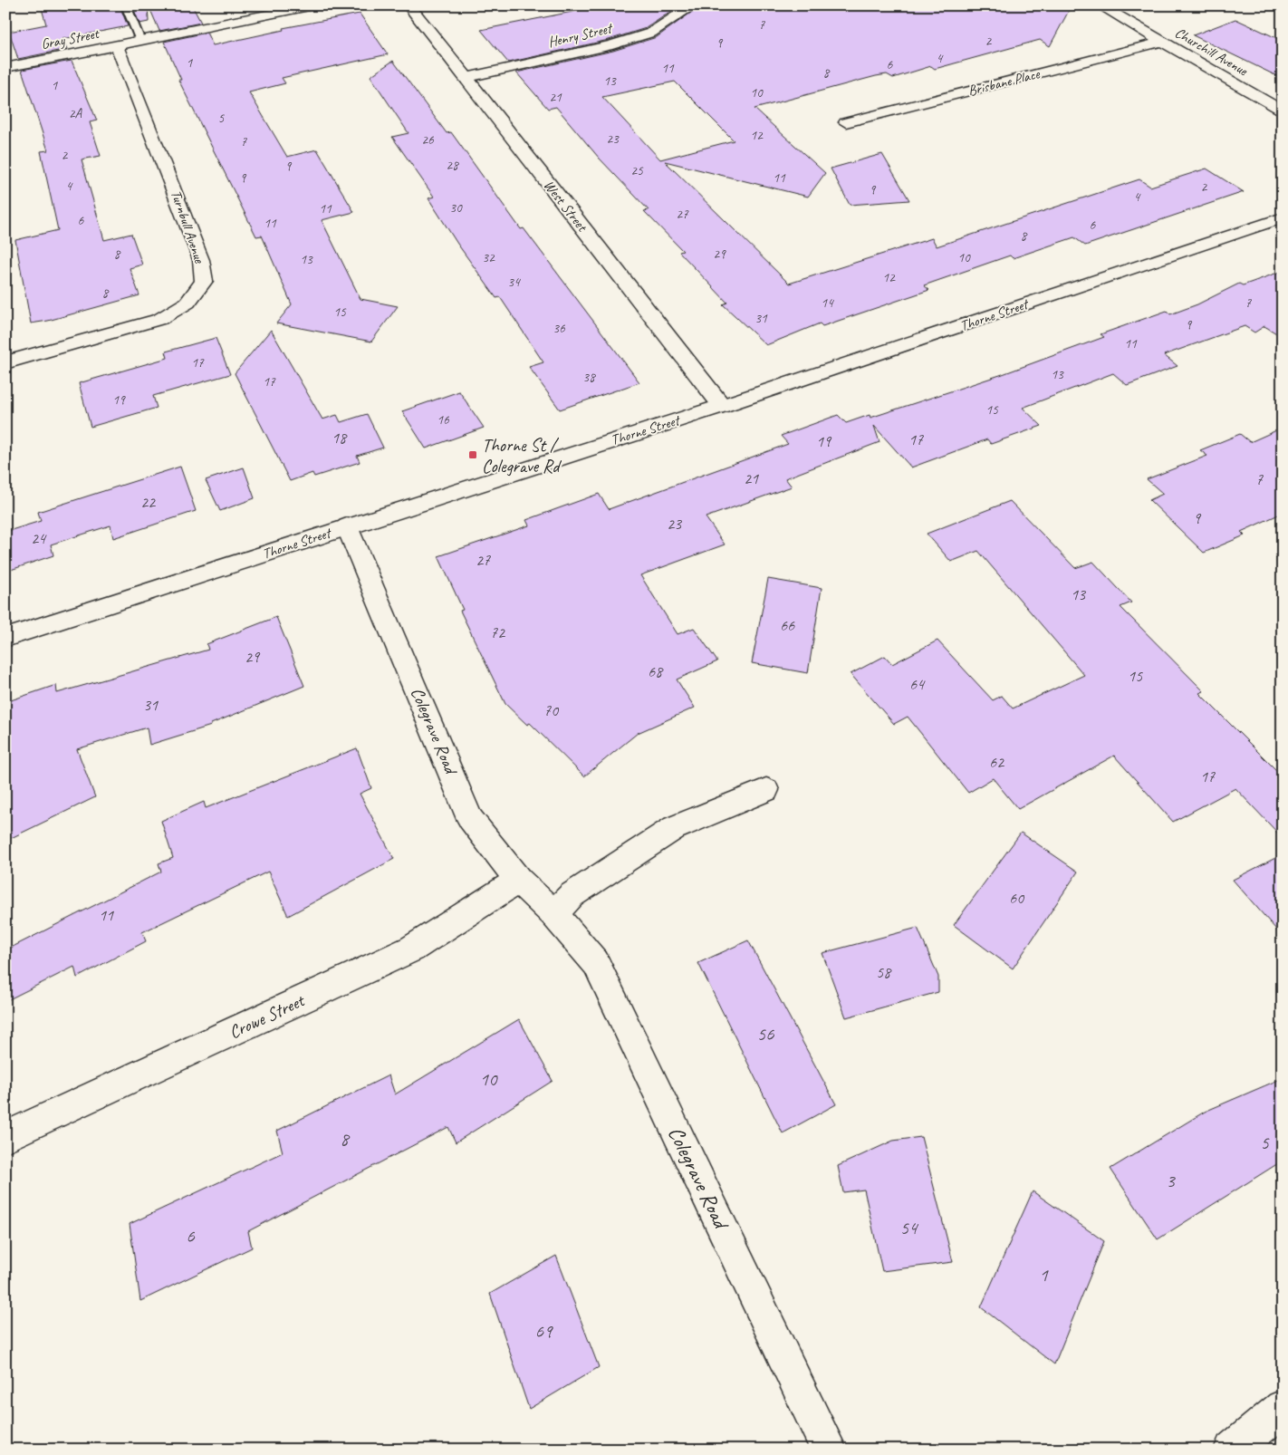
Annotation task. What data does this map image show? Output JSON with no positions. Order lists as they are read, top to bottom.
{
  "streets": {
    "street": [
      "Henry Street",
      "Gray Street",
      "Churchill Avenue",
      "Brisbane Place",
      "West Street",
      "Turnbull Avenue",
      "Thorne Street",
      "Colegrave Road",
      "Crowe Street"
    ]
  },
  "crossings": [
    ["Henry Street", "West Street"],
    ["Gray Street", "Turnbull Avenue"],
    ["Churchill Avenue", "Brisbane Place"],
    ["West Street", "Thorne Street"],
    ["Thorne Street", "Colegrave Road"],
    ["Colegrave Road", "Crowe Street"]
  ],
  "places": {
    "transit": ["Thorne St / Colegrave Rd"]
  },
  "house_numbers": [
    "7",
    "2",
    "9",
    "4",
    "1",
    "6",
    "11",
    "8",
    "13",
    "1",
    "10",
    "21",
    "2A",
    "5",
    "12",
    "23",
    "26",
    "7",
    "2",
    "28",
    "9",
    "25",
    "9",
    "11",
    "4",
    "2",
    "9",
    "4",
    "30",
    "11",
    "27",
    "6",
    "11",
    "6",
    "8",
    "8",
    "29",
    "32",
    "10",
    "13",
    "12",
    "34",
    "8",
    "14",
    "7",
    "15",
    "31",
    "9",
    "36",
    "11",
    "17",
    "13",
    "38",
    "17",
    "19",
    "15",
    "16",
    "18",
    "17",
    "19",
    "21",
    "7",
    "22",
    "9",
    "23",
    "24",
    "27",
    "13",
    "66",
    "72",
    "29",
    "68",
    "15",
    "64",
    "31",
    "70",
    "62",
    "17",
    "60",
    "11",
    "58",
    "56",
    "10",
    "8",
    "5",
    "3",
    "54",
    "6",
    "1",
    "69"
  ]
}
